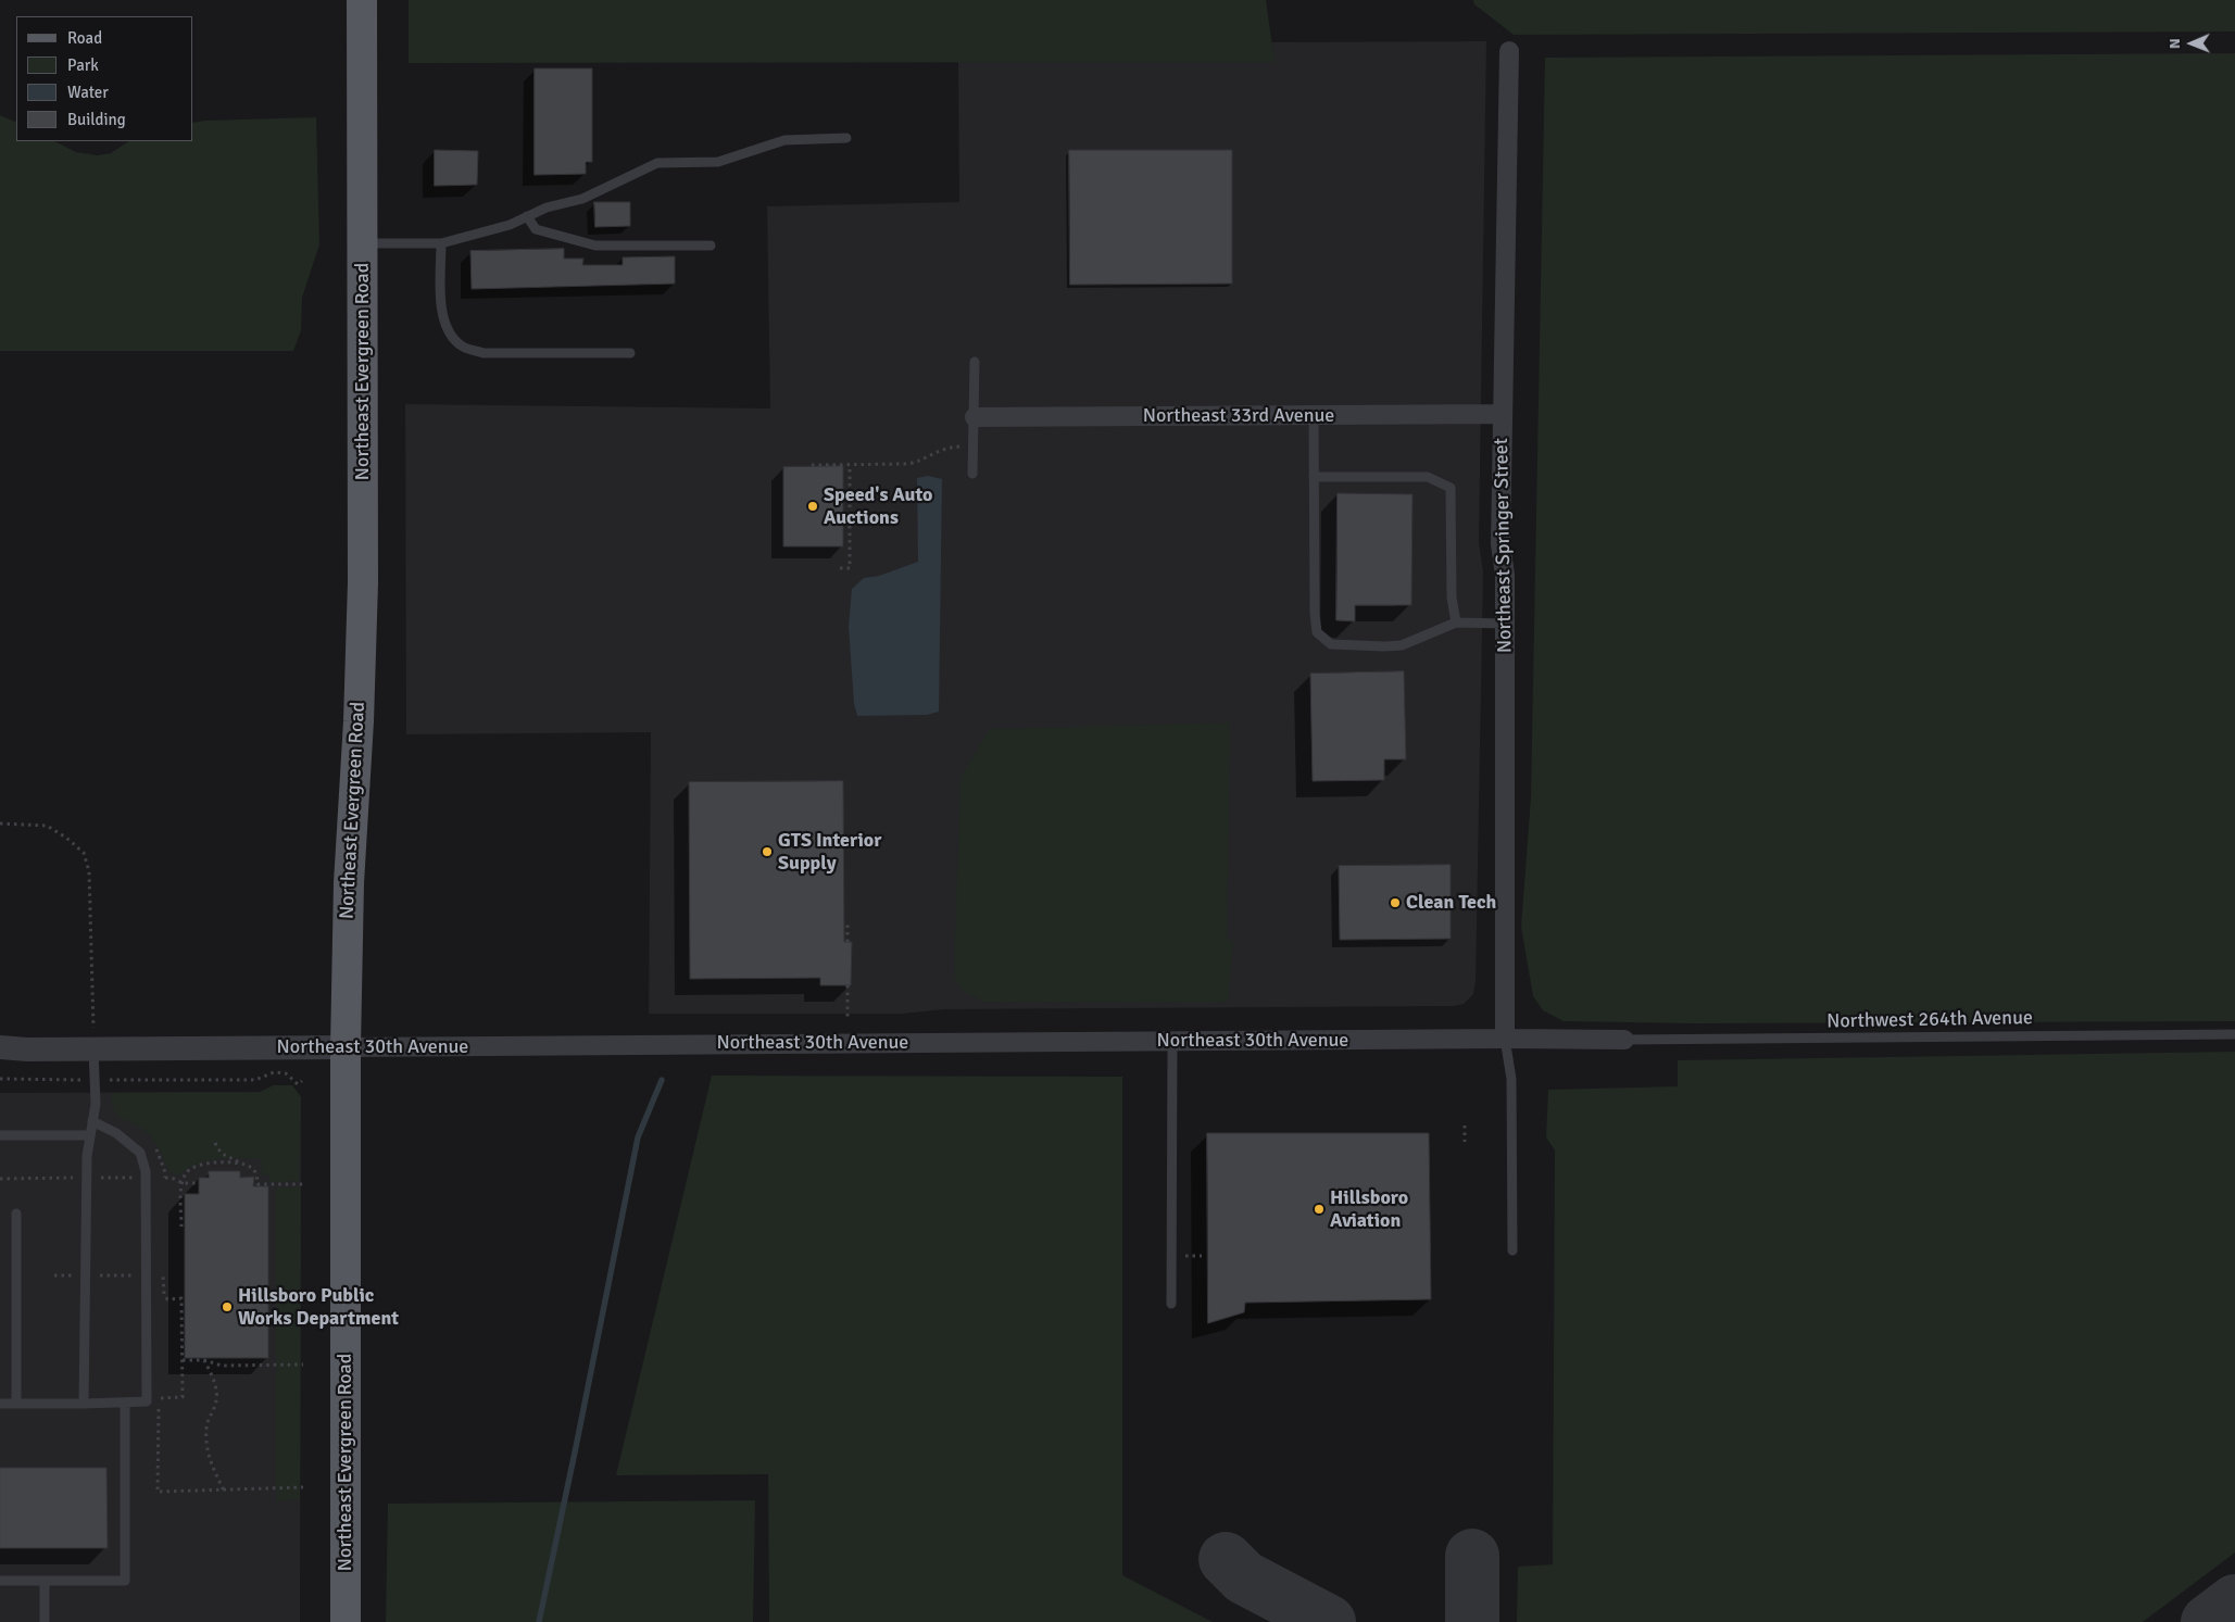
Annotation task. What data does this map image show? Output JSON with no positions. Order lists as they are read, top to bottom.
{
  "streets": {
    "main road": ["Northeast Evergreen Road"],
    "street": ["Northeast 33rd Avenue", "Northeast Springer Street", "Northeast 30th Avenue"],
    "lane": ["Northwest 264th Avenue"]
  },
  "crossings": [
    ["Northeast Evergreen Road", "Northeast 30th Avenue"],
    ["Northeast 33rd Avenue", "Northeast Springer Street"],
    ["Northeast Springer Street", "Northeast 30th Avenue"],
    ["Northwest 264th Avenue", "Northeast 30th Avenue"]
  ],
  "places": [
    "Speed's Auto Auctions",
    "GTS Interior Supply",
    "Clean Tech",
    "Hillsboro Aviation",
    "Hillsboro Public Works Department"
  ],
  "legend": [
    "Road",
    "Park",
    "Water",
    "Building"
  ],
  "north": "left"
}
